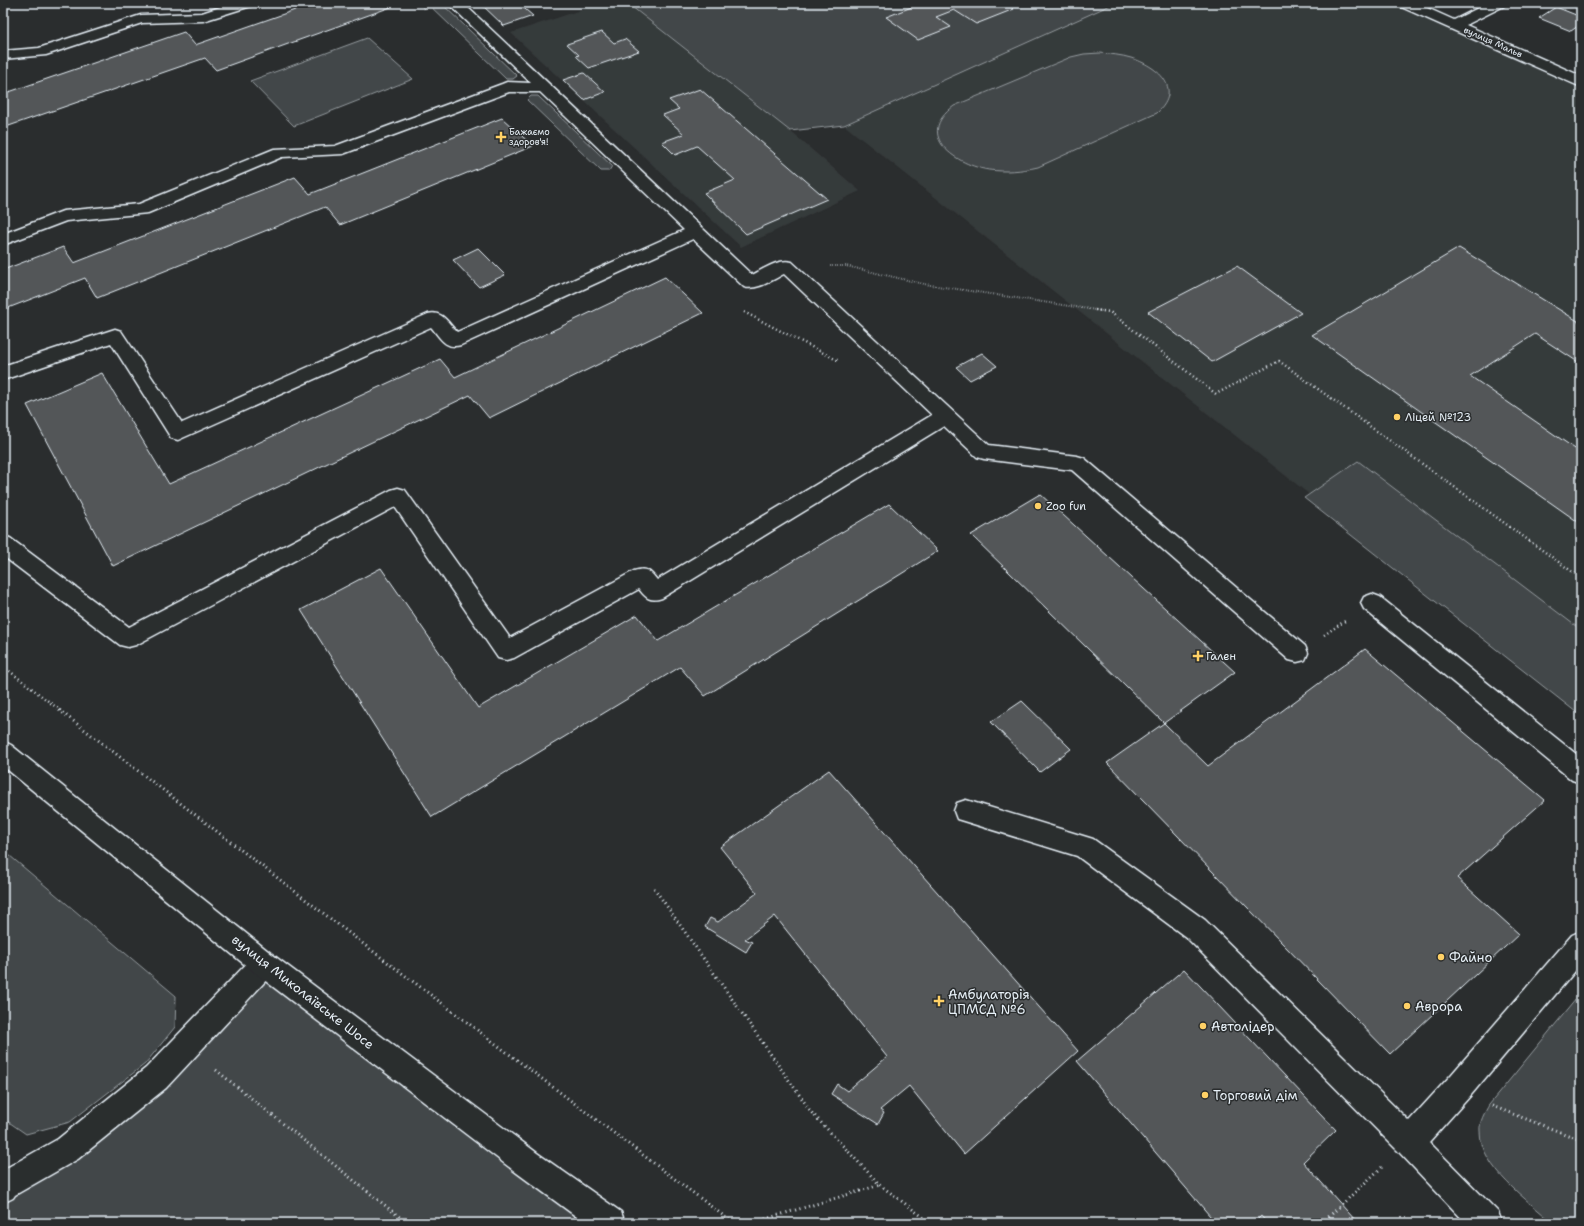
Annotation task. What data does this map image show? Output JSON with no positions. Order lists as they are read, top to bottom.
{
  "streets": {
    "main road": ["вулиця Мальв", "вулиця Миколаївське Шосе"]
  },
  "places": {
    "health": ["Бажаємо здоров'я!", "Гален", "Амбулаторія ЦПМСД №6"],
    "other": [
      "Ліцей №123",
      "Zoo fun",
      "Файно",
      "Аврора",
      "Автолідер",
      "Торговий дім"
    ]
  }
}
